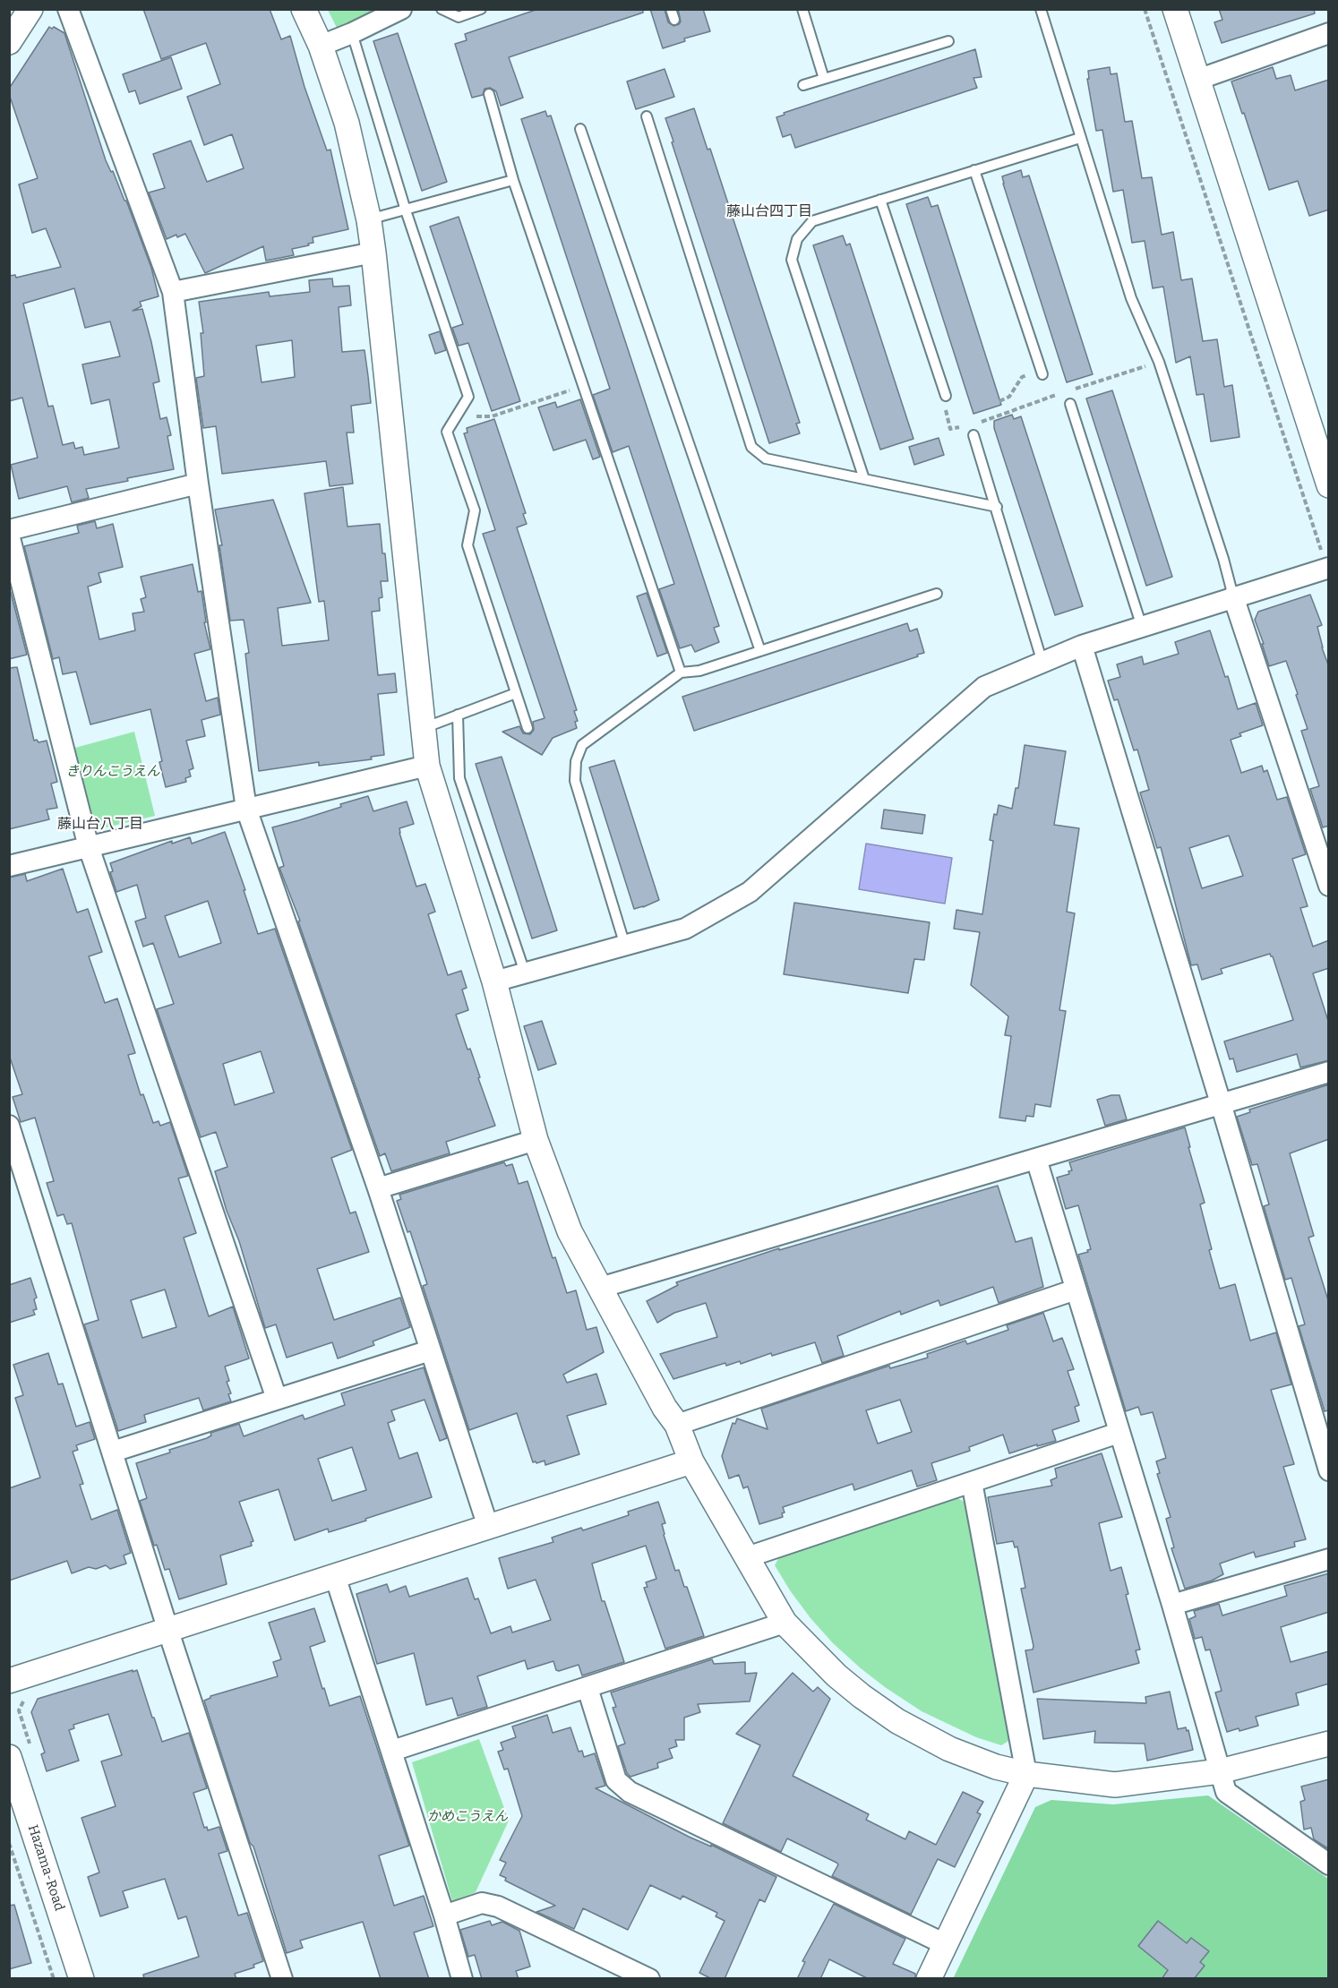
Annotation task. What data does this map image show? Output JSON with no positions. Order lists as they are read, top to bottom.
{
  "streets": {
    "street": ["Hazama-Road"]
  },
  "districts": ["藤山台四丁目", "藤山台八丁目"],
  "parks": ["きりんこうえん", "かめこうえん"]
}
